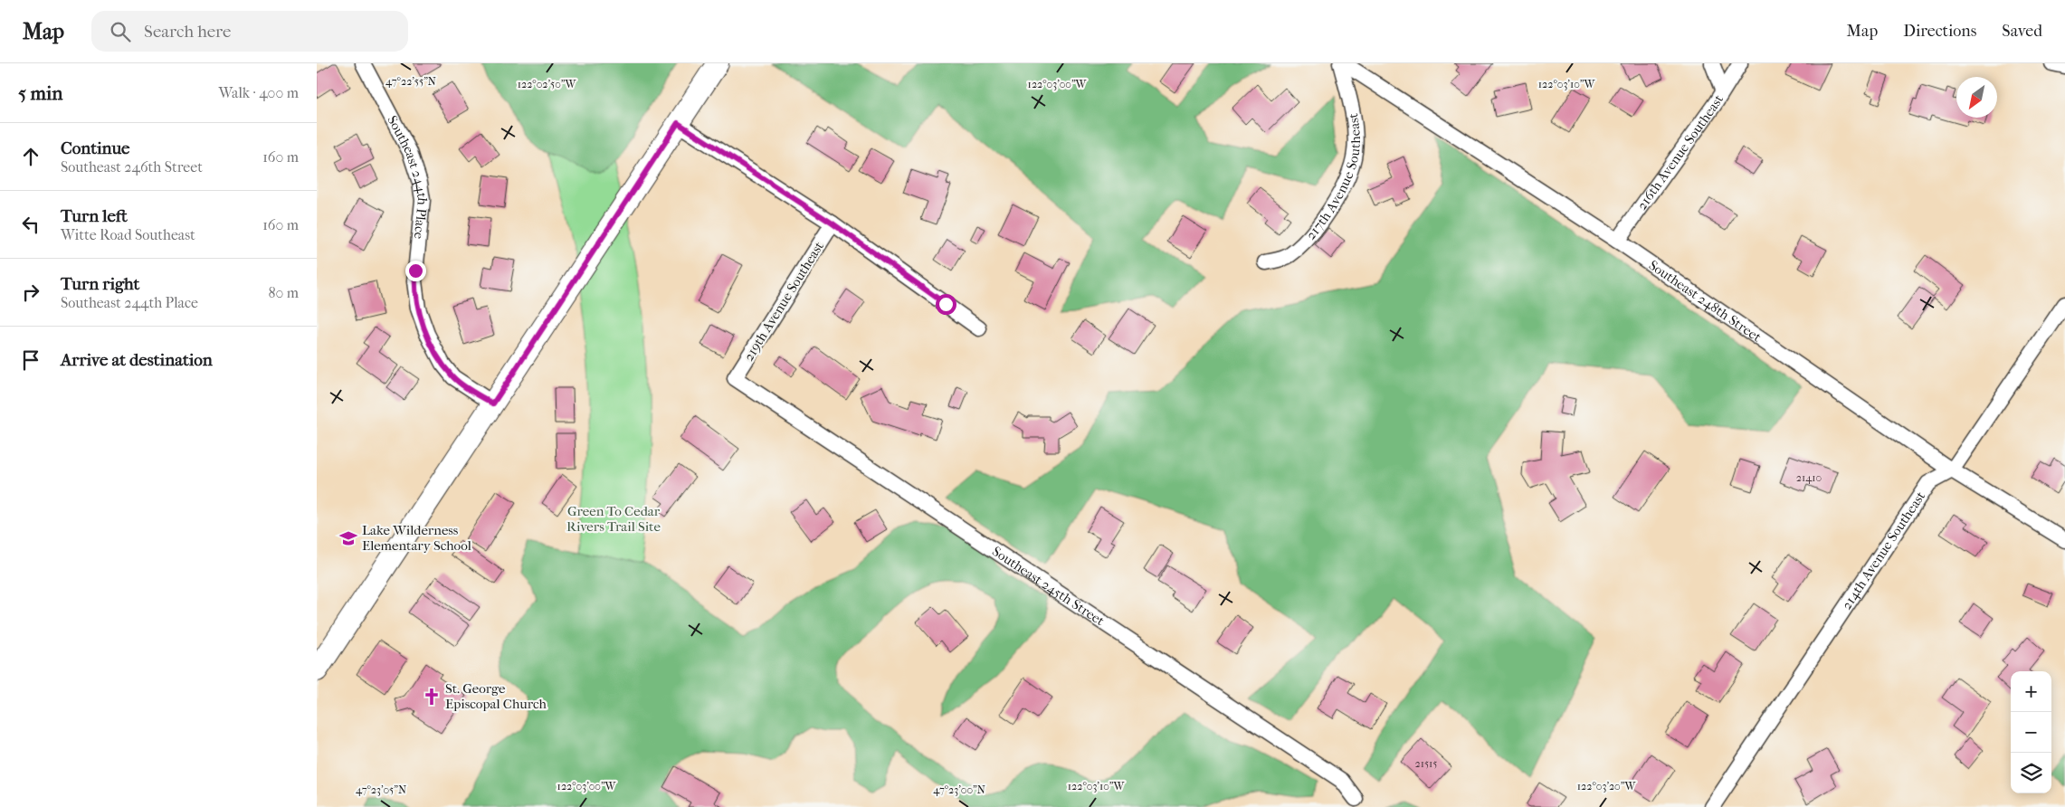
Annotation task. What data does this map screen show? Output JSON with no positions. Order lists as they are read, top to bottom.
{
  "streets": {
    "street": [
      "216th Avenue Southeast",
      "217th Avenue Southeast",
      "Southeast 244th Place",
      "219th Avenue Southeast",
      "Southeast 248th Street",
      "214th Avenue Southeast",
      "Southeast 245th Street"
    ]
  },
  "crossings": [
    ["216th Avenue Southeast", "Southeast 248th Street"],
    ["219th Avenue Southeast", "Southeast 245th Street"],
    ["Southeast 248th Street", "214th Avenue Southeast"]
  ],
  "parks": ["Green To Cedar Rivers Trail Site"],
  "places": {
    "school or university": ["Lake Wilderness Elementary School"],
    "church": ["St. George Episcopal Church"]
  },
  "house_numbers": ["21410", "21515"],
  "north": "bottom left",
  "page": {
    "header": "Map",
    "search": "Search here",
    "nav": ["Map", "Directions", "Saved"],
    "heading": ["5 min", "Walk · 400 m"],
    "list": [
      ["Continue", "Southeast 246th Street", "160 m"],
      ["Turn left", "Witte Road Southeast", "160 m"],
      ["Turn right", "Southeast 244th Place", "80 m"],
      "Arrive at destination"
    ],
    "map_buttons": ["+", "−"]
  },
  "coordinates": [
    "47°22'55\"N",
    "122°02'50\"W",
    "122°03'00\"W",
    "122°03'10\"W",
    "122°03'20\"W",
    "47°23'05\"N",
    "47°23'00\"N"
  ]
}
